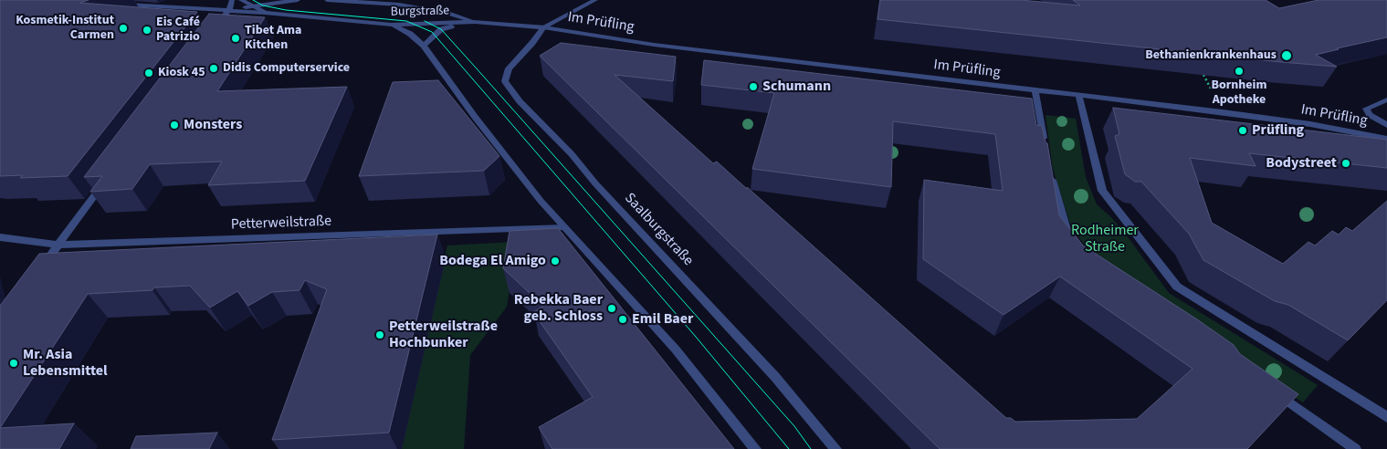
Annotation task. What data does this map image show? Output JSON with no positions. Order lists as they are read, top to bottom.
{
  "streets": {
    "street": [
      "Burgstraße",
      "Im Prüfling",
      "Petterweilstraße",
      "Saalburgstraße"
    ]
  },
  "crossings": [
    ["Burgstraße", "Im Prüfling"],
    ["Burgstraße", "Saalburgstraße"],
    ["Im Prüfling", "Saalburgstraße"]
  ],
  "parks": ["Rodheimer Straße"],
  "places": [
    "Kosmetik-Institut Carmen",
    "Eis Café Patrizio",
    "Tibet Ama Kitchen",
    "Bethanienkrankenhaus",
    "Didis Computerservice",
    "Bornheim Apotheke",
    "Kiosk 45",
    "Schumann",
    "Monsters",
    "Prüfling",
    "Bodystreet",
    "Bodega El Amigo",
    "Rebekka Baer geb. Schloss",
    "Emil Baer",
    "Petterweilstraße Hochbunker",
    "Mr. Asia Lebensmittel"
  ]
}
